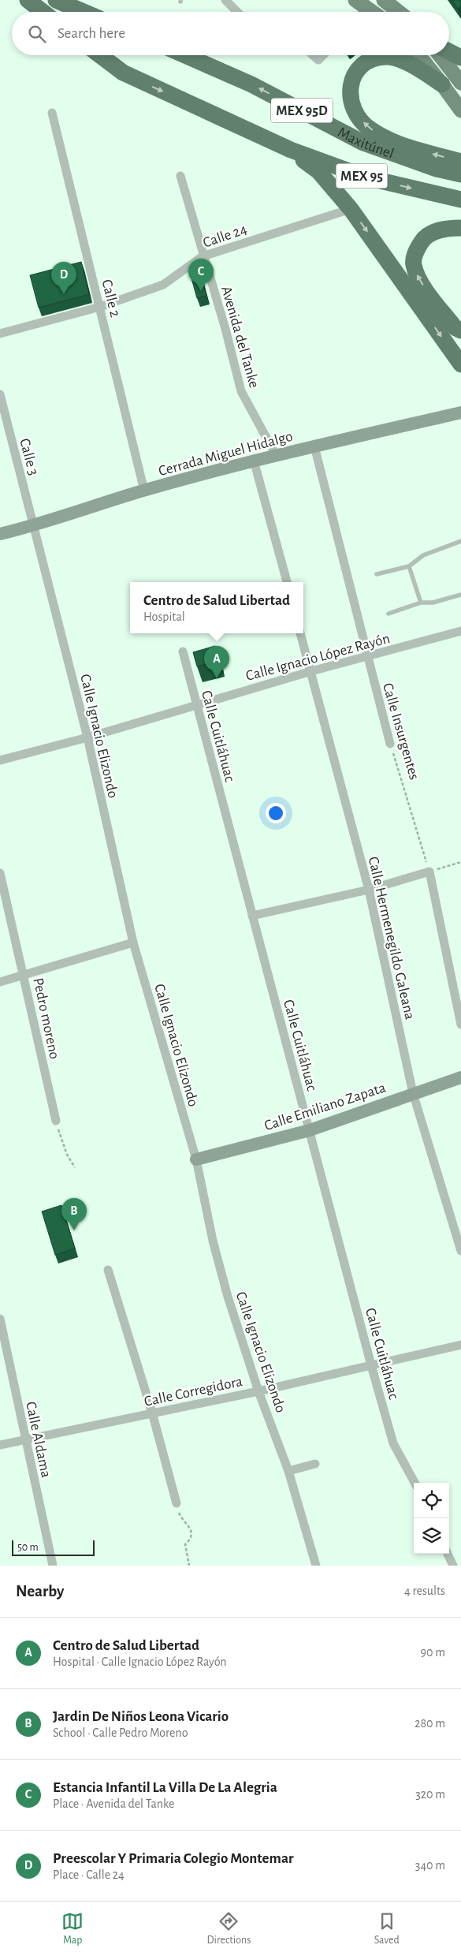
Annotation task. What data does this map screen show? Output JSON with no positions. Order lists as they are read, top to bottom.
{
  "streets": {
    "highway": ["MEX 95D", "Maxitúnel", "MEX 95"],
    "street": [
      "Calle 24",
      "Calle 2",
      "Avenida del Tanke",
      "Cerrada Miguel Hidalgo",
      "Calle 3",
      "Calle Ignacio López Rayón",
      "Calle Insurgentes",
      "Calle Ignacio Elizondo",
      "Calle Cuitláhuac",
      "Calle Hermenegildo Galeana",
      "Pedro moreno",
      "Calle Emiliano Zapata",
      "Calle Corregidora",
      "Calle Aldama"
    ]
  },
  "crossings": [
    ["MEX 95D", "MEX 95"],
    ["Calle 24", "Calle 2"],
    ["Calle 24", "Avenida del Tanke"],
    ["Calle 2", "Cerrada Miguel Hidalgo"],
    ["Avenida del Tanke", "Cerrada Miguel Hidalgo"],
    ["Cerrada Miguel Hidalgo", "Calle 3"],
    ["Cerrada Miguel Hidalgo", "Calle Insurgentes"],
    ["Cerrada Miguel Hidalgo", "Calle Ignacio Elizondo"],
    ["Calle 3", "Calle Ignacio Elizondo"],
    ["Calle Ignacio López Rayón", "Calle Insurgentes"],
    ["Calle Ignacio López Rayón", "Calle Ignacio Elizondo"],
    ["Calle Ignacio López Rayón", "Calle Cuitláhuac"],
    ["Calle Ignacio López Rayón", "Calle Hermenegildo Galeana"],
    ["Calle Ignacio Elizondo", "Calle Emiliano Zapata"],
    ["Calle Ignacio Elizondo", "Calle Corregidora"],
    ["Calle Cuitláhuac", "Calle Emiliano Zapata"],
    ["Calle Cuitláhuac", "Calle Corregidora"],
    ["Calle Hermenegildo Galeana", "Calle Emiliano Zapata"],
    ["Calle Corregidora", "Calle Aldama"]
  ],
  "scale_bar": "50 m",
  "page": {
    "search": "Search here",
    "pins": [
      "C",
      "D",
      "A",
      "B"
    ],
    "popup": ["Centro de Salud Libertad", "Hospital"],
    "scale": "50 m",
    "heading": ["Nearby", "4 results"],
    "list": [
      {
        "mark": "A",
        "name": "Centro de Salud Libertad",
        "note": "Hospital · Calle Ignacio López Rayón",
        "value": "90 m"
      },
      {
        "mark": "B",
        "name": "Jardin De Niños Leona Vicario",
        "note": "School · Calle Pedro Moreno",
        "value": "280 m"
      },
      {
        "mark": "C",
        "name": "Estancia Infantil La Villa De La Alegria",
        "note": "Place · Avenida del Tanke",
        "value": "320 m"
      },
      {
        "mark": "D",
        "name": "Preescolar Y Primaria Colegio Montemar",
        "note": "Place · Calle 24",
        "value": "340 m"
      }
    ],
    "nav": ["Map", "Directions", "Saved"]
  }
}
